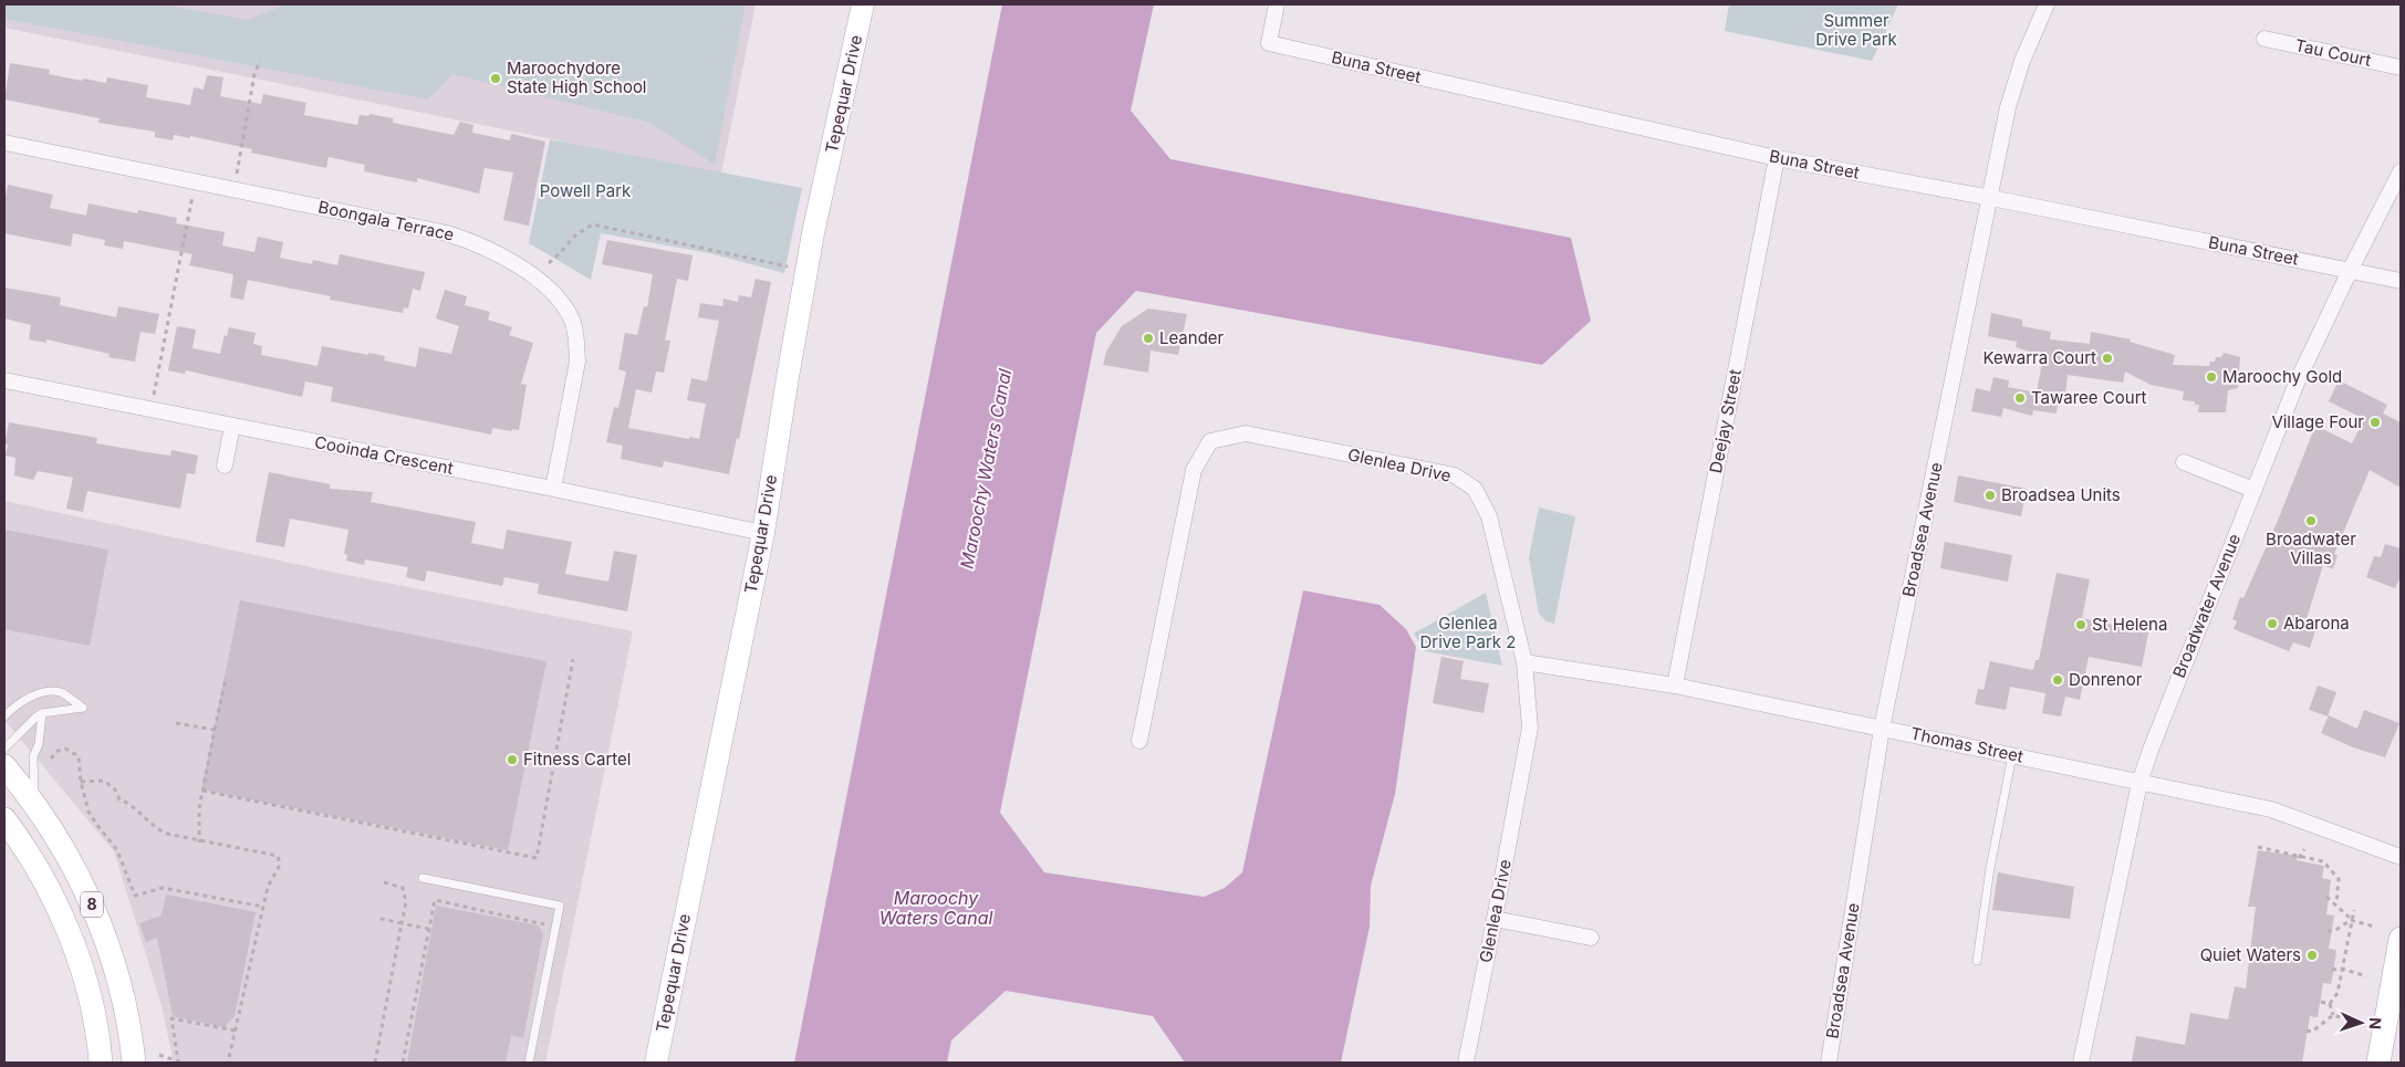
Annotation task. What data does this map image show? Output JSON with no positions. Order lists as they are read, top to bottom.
{
  "streets": {
    "main road": ["8"],
    "street": [
      "Tau Court",
      "Buna Street",
      "Tepequar Drive",
      "Boongala Terrace",
      "Deejay Street",
      "Cooinda Crescent",
      "Glenlea Drive",
      "Broadsea Avenue",
      "Broadwater Avenue",
      "Thomas Street"
    ]
  },
  "crossings": [
    ["Buna Street", "Deejay Street"],
    ["Buna Street", "Broadsea Avenue"],
    ["Buna Street", "Broadwater Avenue"],
    ["Tepequar Drive", "Cooinda Crescent"],
    ["Boongala Terrace", "Cooinda Crescent"],
    ["Deejay Street", "Thomas Street"],
    ["Glenlea Drive", "Thomas Street"],
    ["Broadsea Avenue", "Thomas Street"],
    ["Broadwater Avenue", "Thomas Street"]
  ],
  "water": ["Maroochy Waters Canal"],
  "parks": ["Summer Drive Park", "Powell Park", "Glenlea Drive Park 2"],
  "places": [
    "Maroochydore State High School",
    "Leander",
    "Kewarra Court",
    "Maroochy Gold",
    "Tawaree Court",
    "Village Four",
    "Broadsea Units",
    "Broadwater Villas",
    "Abarona",
    "St Helena",
    "Donrenor",
    "Fitness Cartel",
    "Quiet Waters"
  ],
  "north": "right"
}
